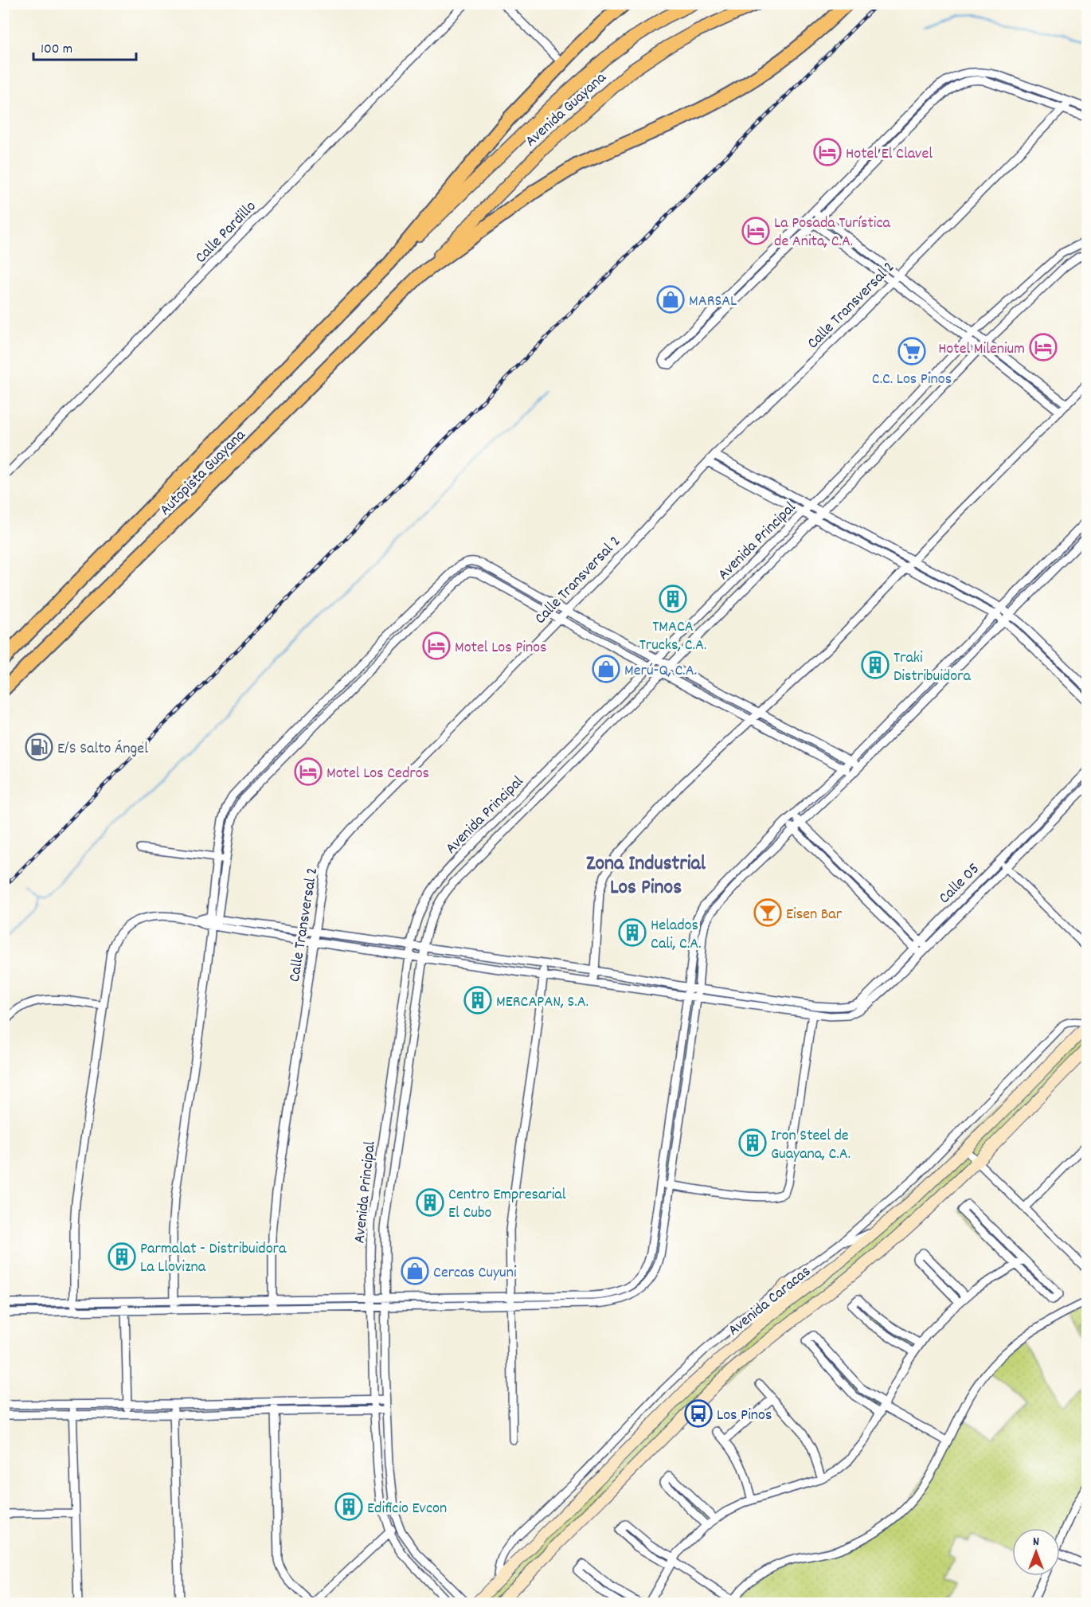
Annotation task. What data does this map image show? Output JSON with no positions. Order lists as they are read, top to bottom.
{
  "streets": {
    "highway": ["Autopista Guayana"],
    "main road": ["Avenida Guayana"],
    "street": [
      "Calle Pardillo",
      "Calle Transversal 2",
      "Avenida Principal",
      "Calle 05",
      "Avenida Caracas"
    ]
  },
  "crossings": [
    ["Avenida Guayana", "Autopista Guayana"]
  ],
  "districts": ["Zona Industrial Los Pinos"],
  "places": {
    "hotel": [
      "Hotel El Clavel",
      "La Posada Turística de Anita, C.A.",
      "Hotel Milenium",
      "Motel Los Pinos",
      "Motel Los Cedros"
    ],
    "shop": ["MARSAL", "Merú-Q, C.A.", "Cercas Cuyuni"],
    "supermarket": ["C.C. Los Pinos"],
    "building": [
      "TMACA Trucks, C.A.",
      "Traki Distribuidora",
      "Helados Cali, C.A.",
      "MERCAPAN, S.A.",
      "Iron Steel de Guayana, C.A.",
      "Centro Empresarial El Cubo",
      "Parmalat - Distribuidora La Llovizna",
      "Edificio Evcon"
    ],
    "fuel station": ["E/S Salto Ángel"],
    "bar": ["Eisen Bar"],
    "bus stop": ["Los Pinos"]
  },
  "scale_bar": "100 m",
  "north": "top"
}
